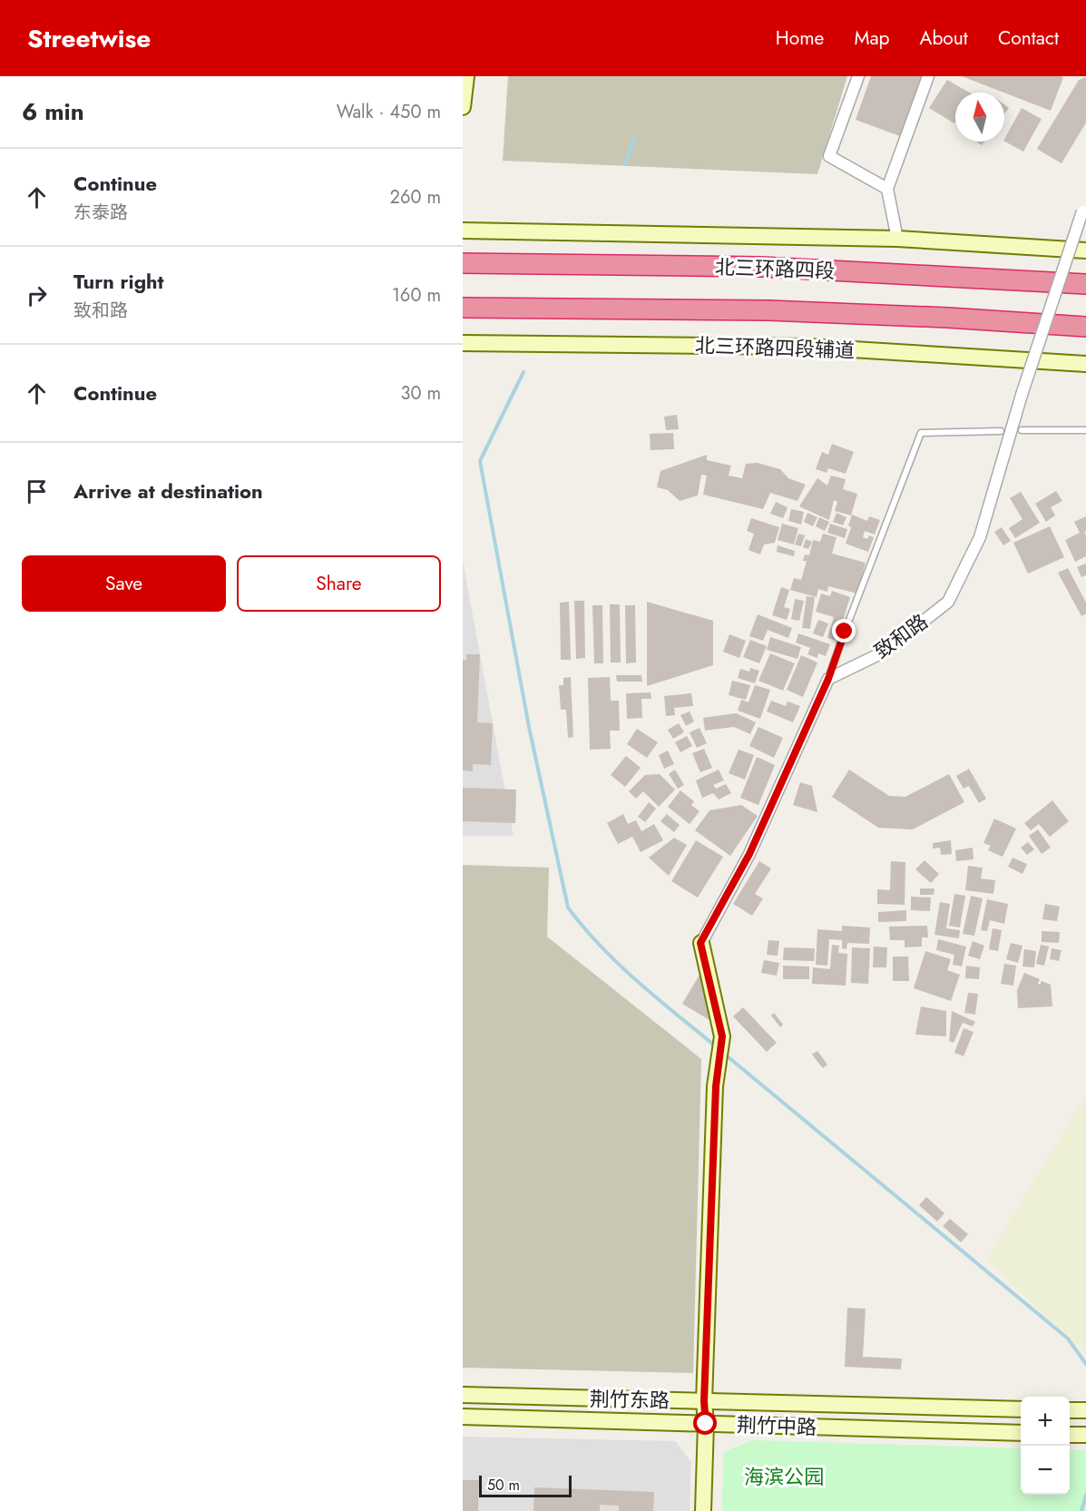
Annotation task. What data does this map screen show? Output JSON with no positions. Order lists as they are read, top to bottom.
{
  "streets": {
    "highway": ["北三环路四段"],
    "main road": ["北三环路四段辅道", "荆竹东路", "荆竹中路"],
    "street": ["致和路"]
  },
  "parks": ["海滨公园"],
  "scale_bar": "50 m",
  "north": "top",
  "page": {
    "header": "Streetwise",
    "nav": [
      "Home",
      "Map",
      "About",
      "Contact"
    ],
    "heading": ["6 min", "Walk · 450 m"],
    "list": [
      ["Continue", "东泰路", "260 m"],
      ["Turn right", "致和路", "160 m"],
      ["Continue", "30 m"],
      "Arrive at destination"
    ],
    "buttons": ["Save", "Share"],
    "map_buttons": ["+", "−"],
    "scale": "50 m"
  }
}
